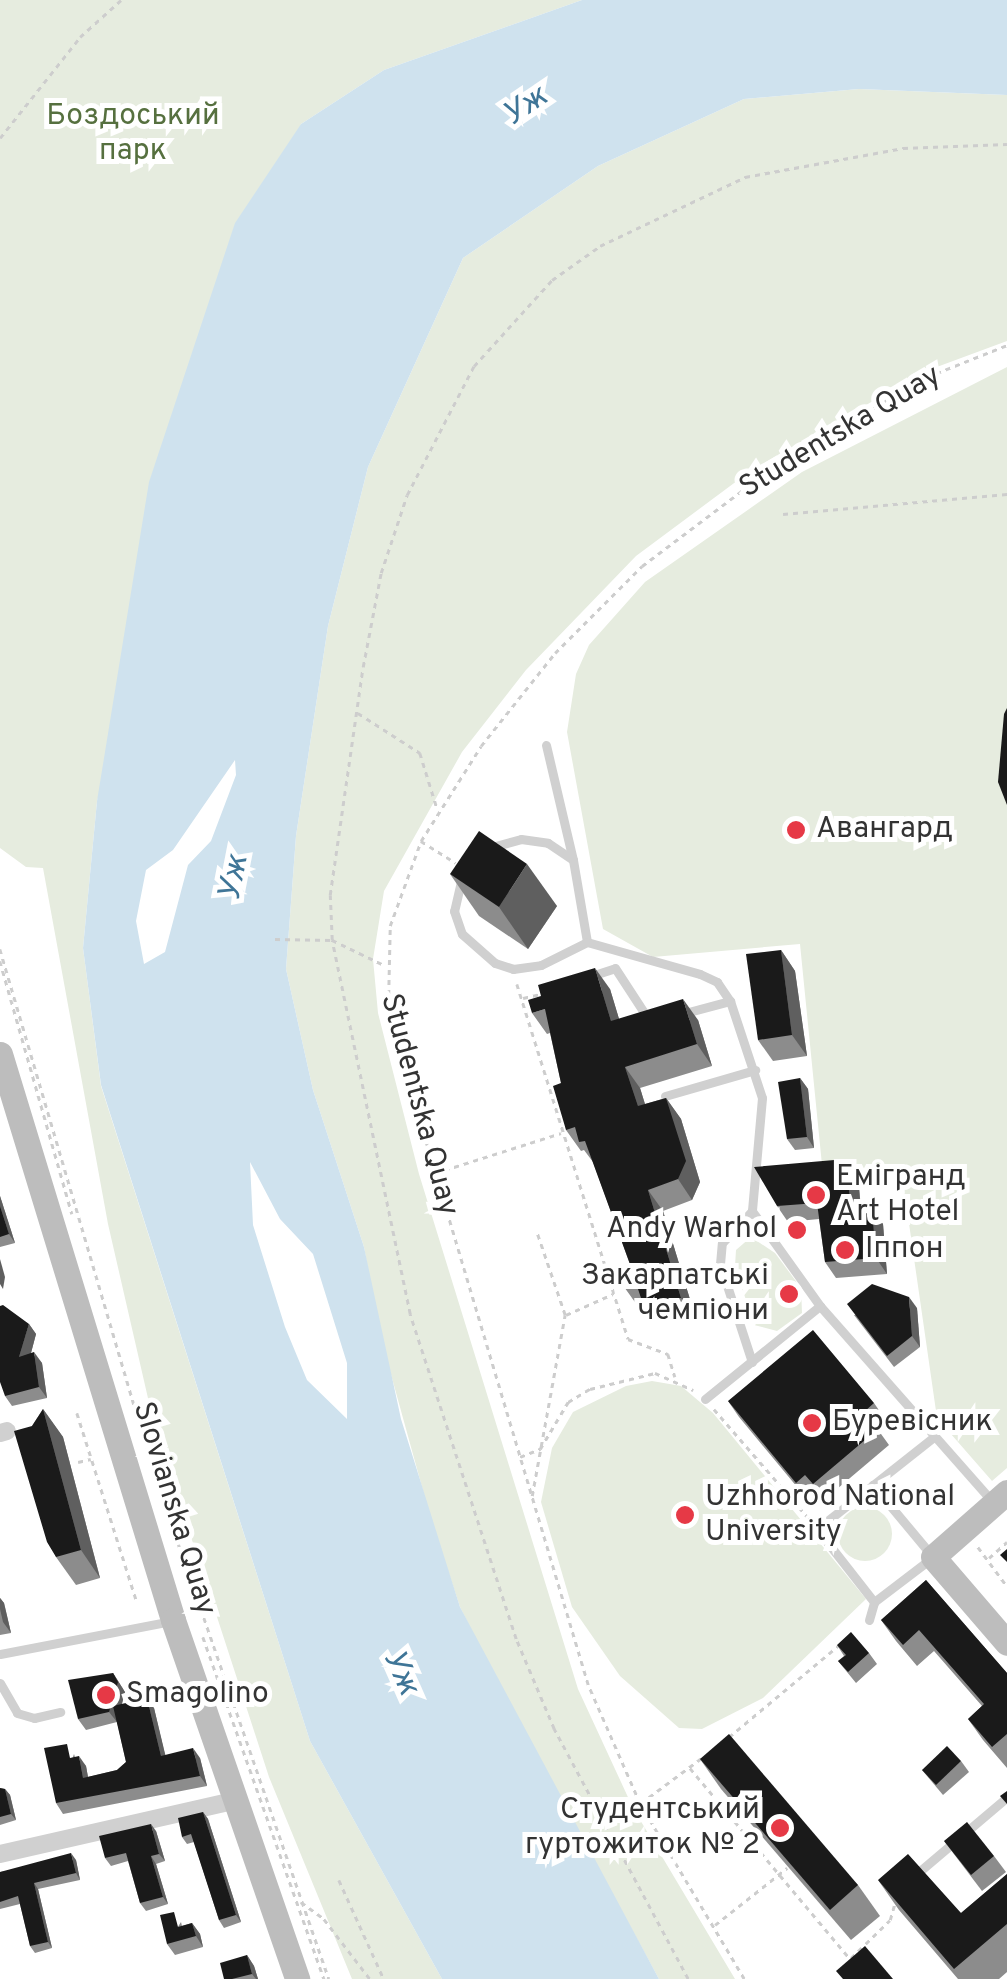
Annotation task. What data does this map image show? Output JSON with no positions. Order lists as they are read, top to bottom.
{
  "streets": {
    "street": ["Slovianska Quay"],
    "path": ["Studentska Quay"]
  },
  "water": ["Уж"],
  "parks": ["Боздоський парк"],
  "places": [
    "Авангард",
    "Емігранд Art Hotel",
    "Andy Warhol",
    "Іппон",
    "Закарпатські чемпіони",
    "Буревісник",
    "Uzhhorod National University",
    "Smagolino",
    "Студентський гуртожиток № 2"
  ]
}
